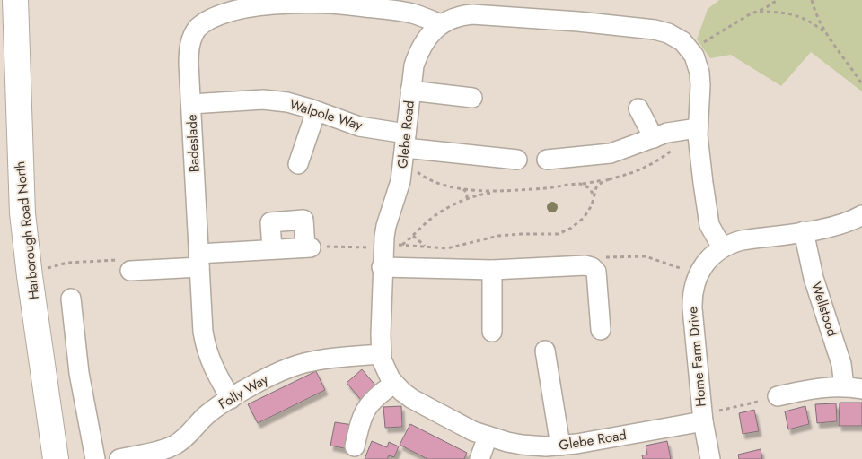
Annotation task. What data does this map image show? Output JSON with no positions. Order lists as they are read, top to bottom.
{
  "streets": {
    "highway": ["Harborough Road North"],
    "street": [
      "Walpole Way",
      "Glebe Road",
      "Badeslade",
      "Wellstood",
      "Home Farm Drive",
      "Folly Way"
    ]
  },
  "crossings": [
    ["Walpole Way", "Glebe Road"],
    ["Walpole Way", "Badeslade"],
    ["Glebe Road", "Badeslade"],
    ["Glebe Road", "Home Farm Drive"],
    ["Glebe Road", "Folly Way"],
    ["Badeslade", "Folly Way"],
    ["Wellstood", "Home Farm Drive"]
  ]
}
